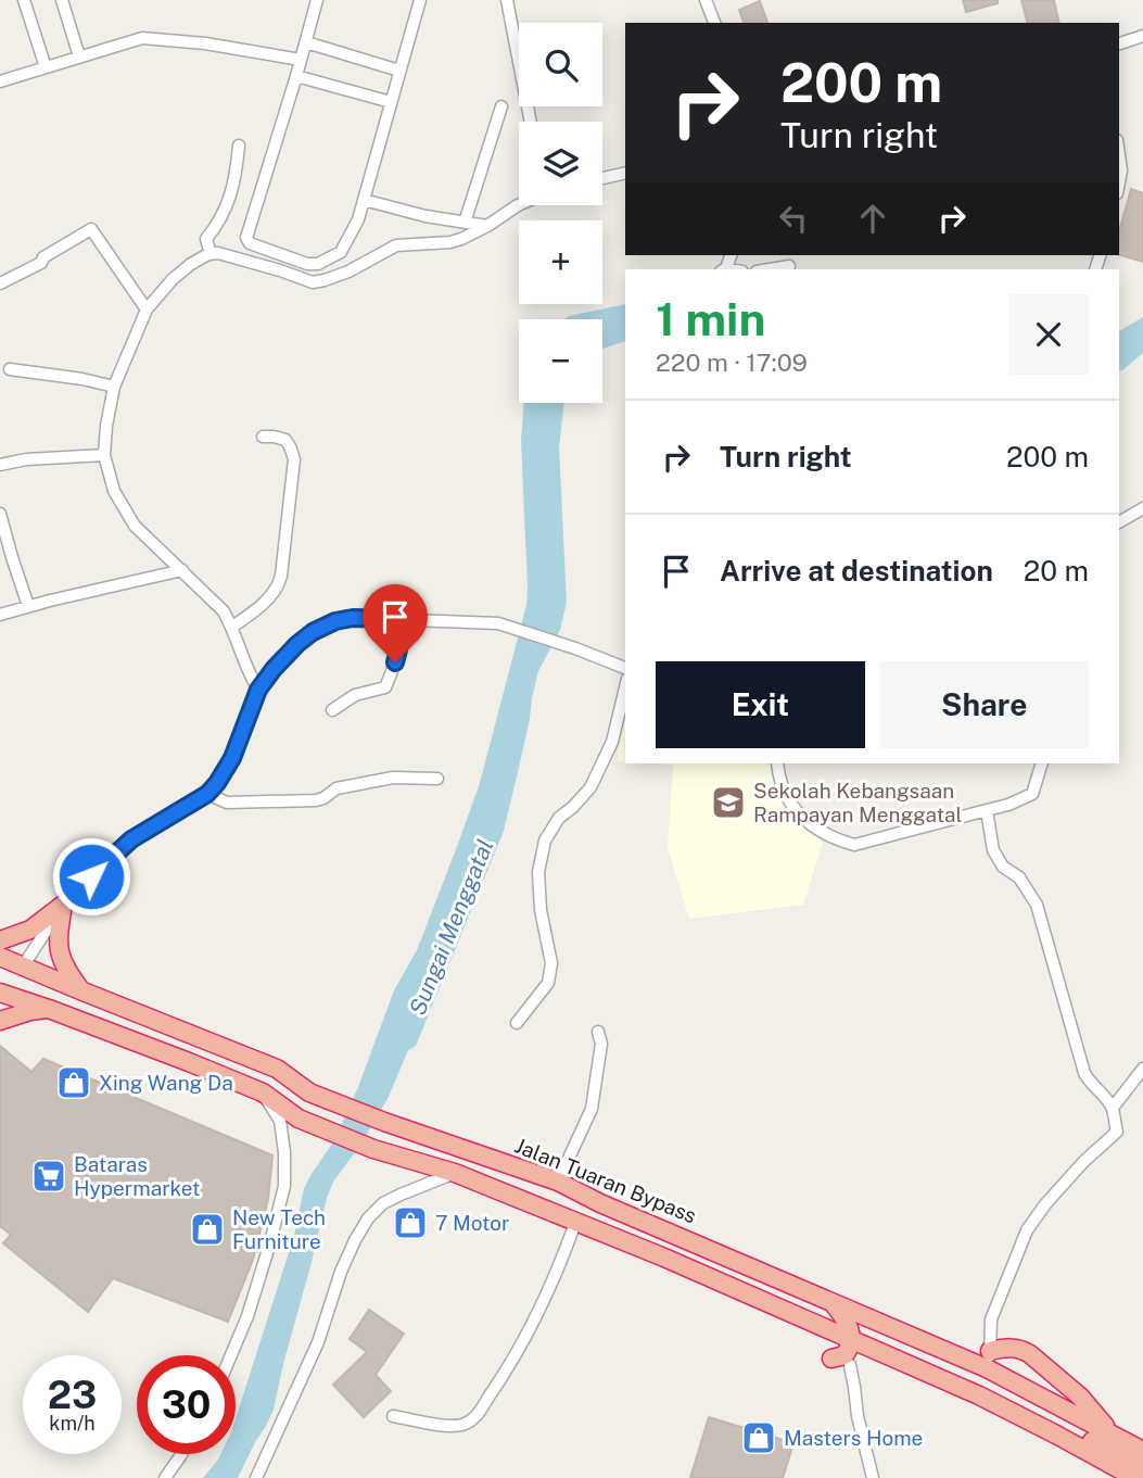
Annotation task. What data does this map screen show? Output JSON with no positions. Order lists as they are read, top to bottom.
{
  "streets": {
    "highway": ["Jalan Tuaran Bypass"]
  },
  "water": ["Sungai Menggatal"],
  "places": {
    "school or university": ["Sekolah Kebangsaan Rampayan Menggatal"],
    "shop": [
      "Xing Wang Da",
      "7 Motor",
      "New Tech Furniture",
      "Masters Home"
    ],
    "supermarket": ["Bataras Hypermarket"]
  },
  "page": {
    "map_buttons": ["+", "−"],
    "turn": ["200 m", "Turn right"],
    "heading": ["1 min", "220 m · 17:09"],
    "list": [
      {
        "name": "Turn right",
        "value": "200 m"
      },
      {
        "name": "Arrive at destination",
        "value": "20 m"
      }
    ],
    "buttons": ["Exit", "Share"],
    "speed": "23 km/h",
    "limit": "30"
  }
}
